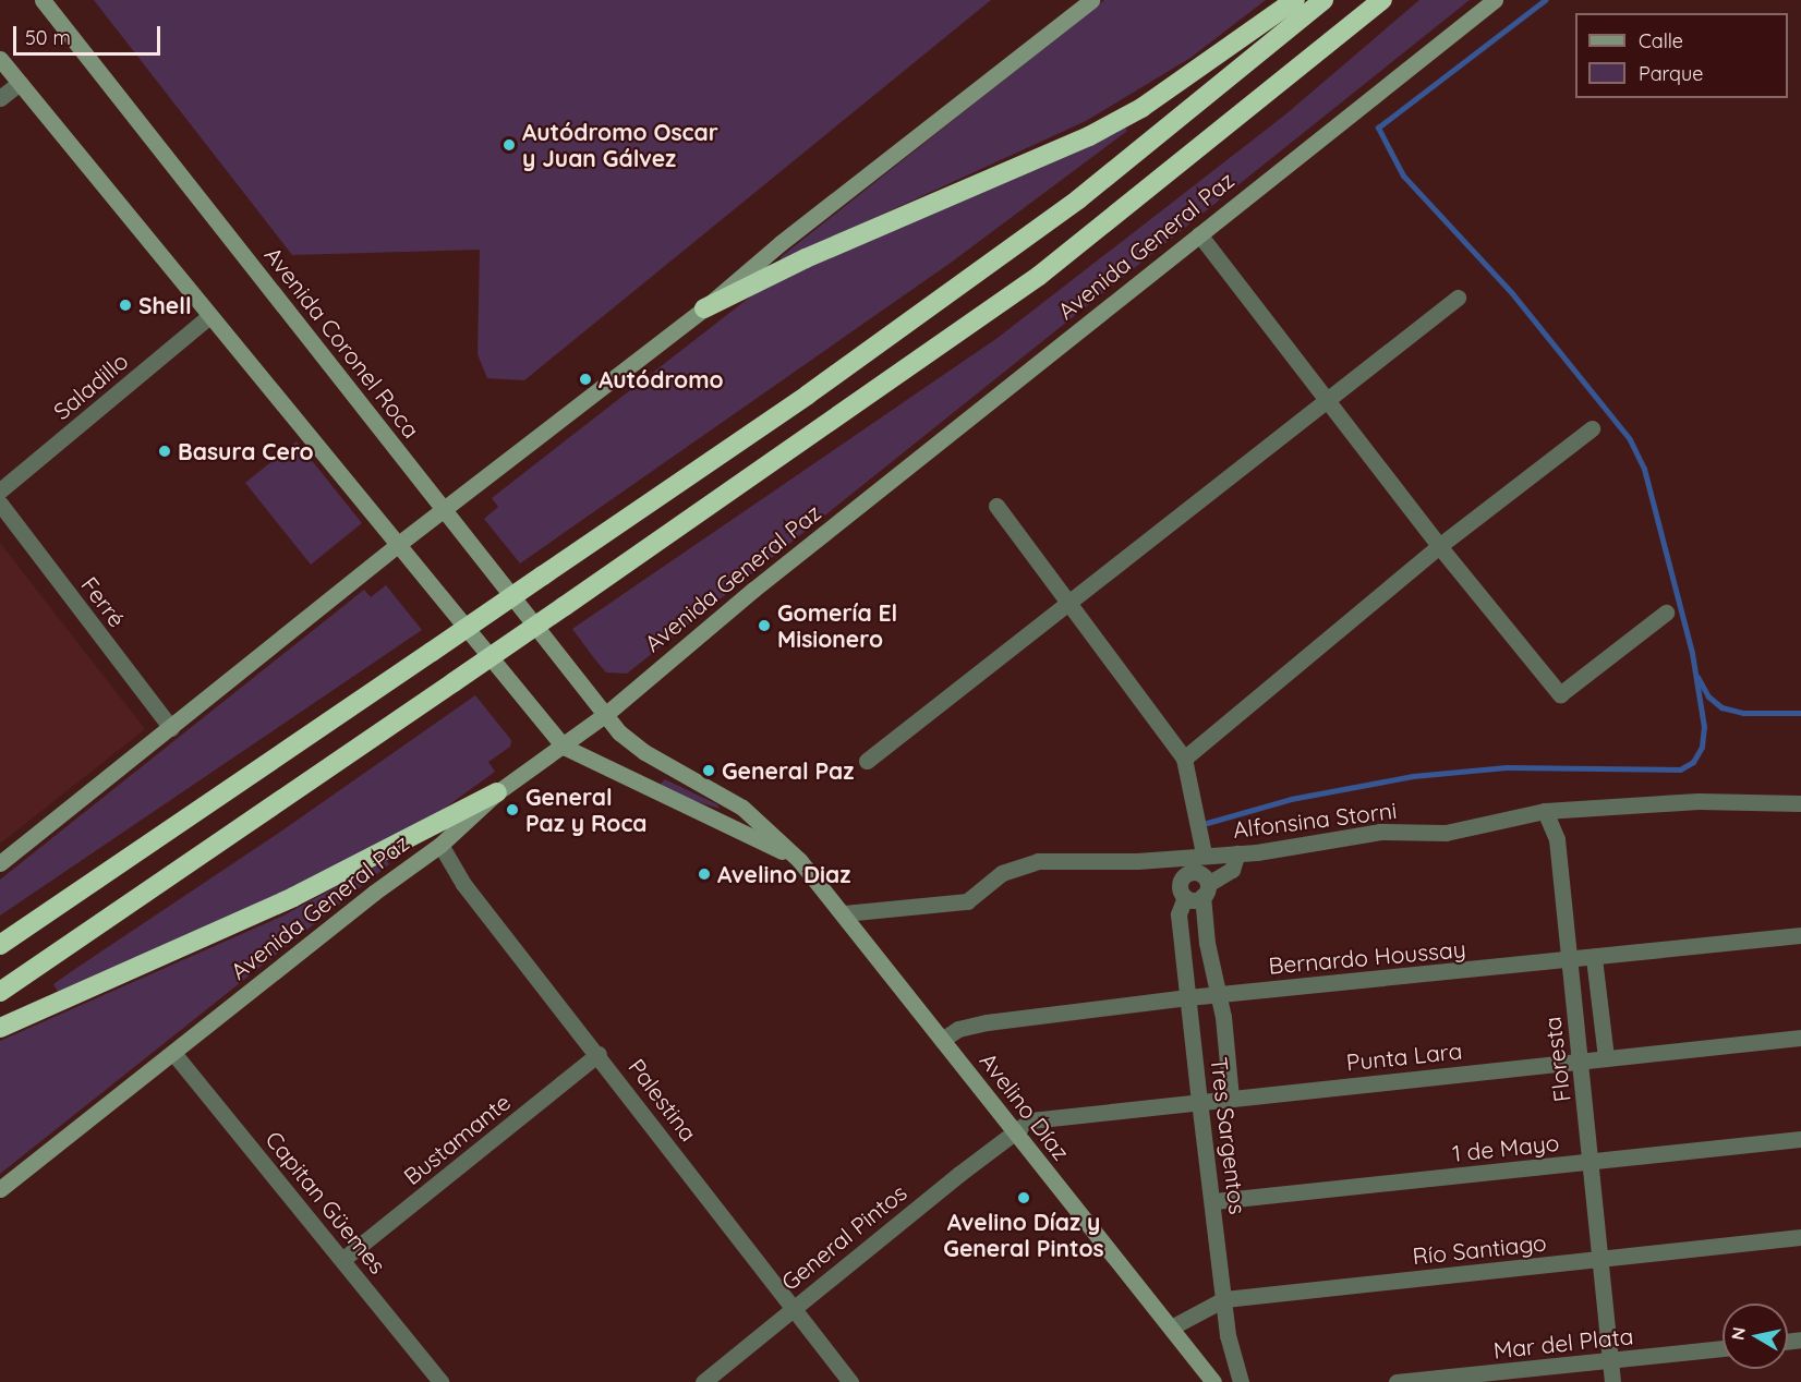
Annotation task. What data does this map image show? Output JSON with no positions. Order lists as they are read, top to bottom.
{
  "streets": {
    "highway": ["Avenida General Paz"],
    "street": [
      "Avenida Coronel Roca",
      "Saladillo",
      "Ferré",
      "Alfonsina Storni",
      "Bernardo Houssay",
      "Punta Lara",
      "Floresta",
      "Palestina",
      "Avelino Díaz",
      "Tres Sargentos",
      "Bustamante",
      "1 de Mayo",
      "Capitan Güemes",
      "General Pintos",
      "Río Santiago",
      "Mar del Plata"
    ]
  },
  "crossings": [
    ["Avenida General Paz", "Avenida Coronel Roca"],
    ["Avenida General Paz", "Palestina"],
    ["Avenida General Paz", "Avelino Díaz"],
    ["Avenida General Paz", "Capitan Güemes"],
    ["Avenida Coronel Roca", "Avelino Díaz"],
    ["Alfonsina Storni", "Floresta"],
    ["Alfonsina Storni", "Avelino Díaz"],
    ["Bernardo Houssay", "Floresta"],
    ["Bernardo Houssay", "Avelino Díaz"],
    ["Bernardo Houssay", "Tres Sargentos"],
    ["Punta Lara", "Floresta"],
    ["Punta Lara", "Avelino Díaz"],
    ["Punta Lara", "Tres Sargentos"],
    ["Punta Lara", "General Pintos"],
    ["Floresta", "1 de Mayo"],
    ["Floresta", "Río Santiago"],
    ["Floresta", "Mar del Plata"],
    ["Palestina", "Bustamante"],
    ["Palestina", "General Pintos"],
    ["Avelino Díaz", "General Pintos"],
    ["Avelino Díaz", "Río Santiago"],
    ["Tres Sargentos", "1 de Mayo"],
    ["Tres Sargentos", "Río Santiago"],
    ["Bustamante", "Capitan Güemes"]
  ],
  "places": [
    "Autódromo Oscar y Juan Gálvez",
    "Shell",
    "Autódromo",
    "Basura Cero",
    "Gomería El Misionero",
    "General Paz",
    "General Paz y Roca",
    "Avelino Diaz",
    "Avelino Díaz y General Pintos"
  ],
  "legend": ["Calle", "Parque"],
  "scale_bar": "50 m",
  "north": "left"
}
